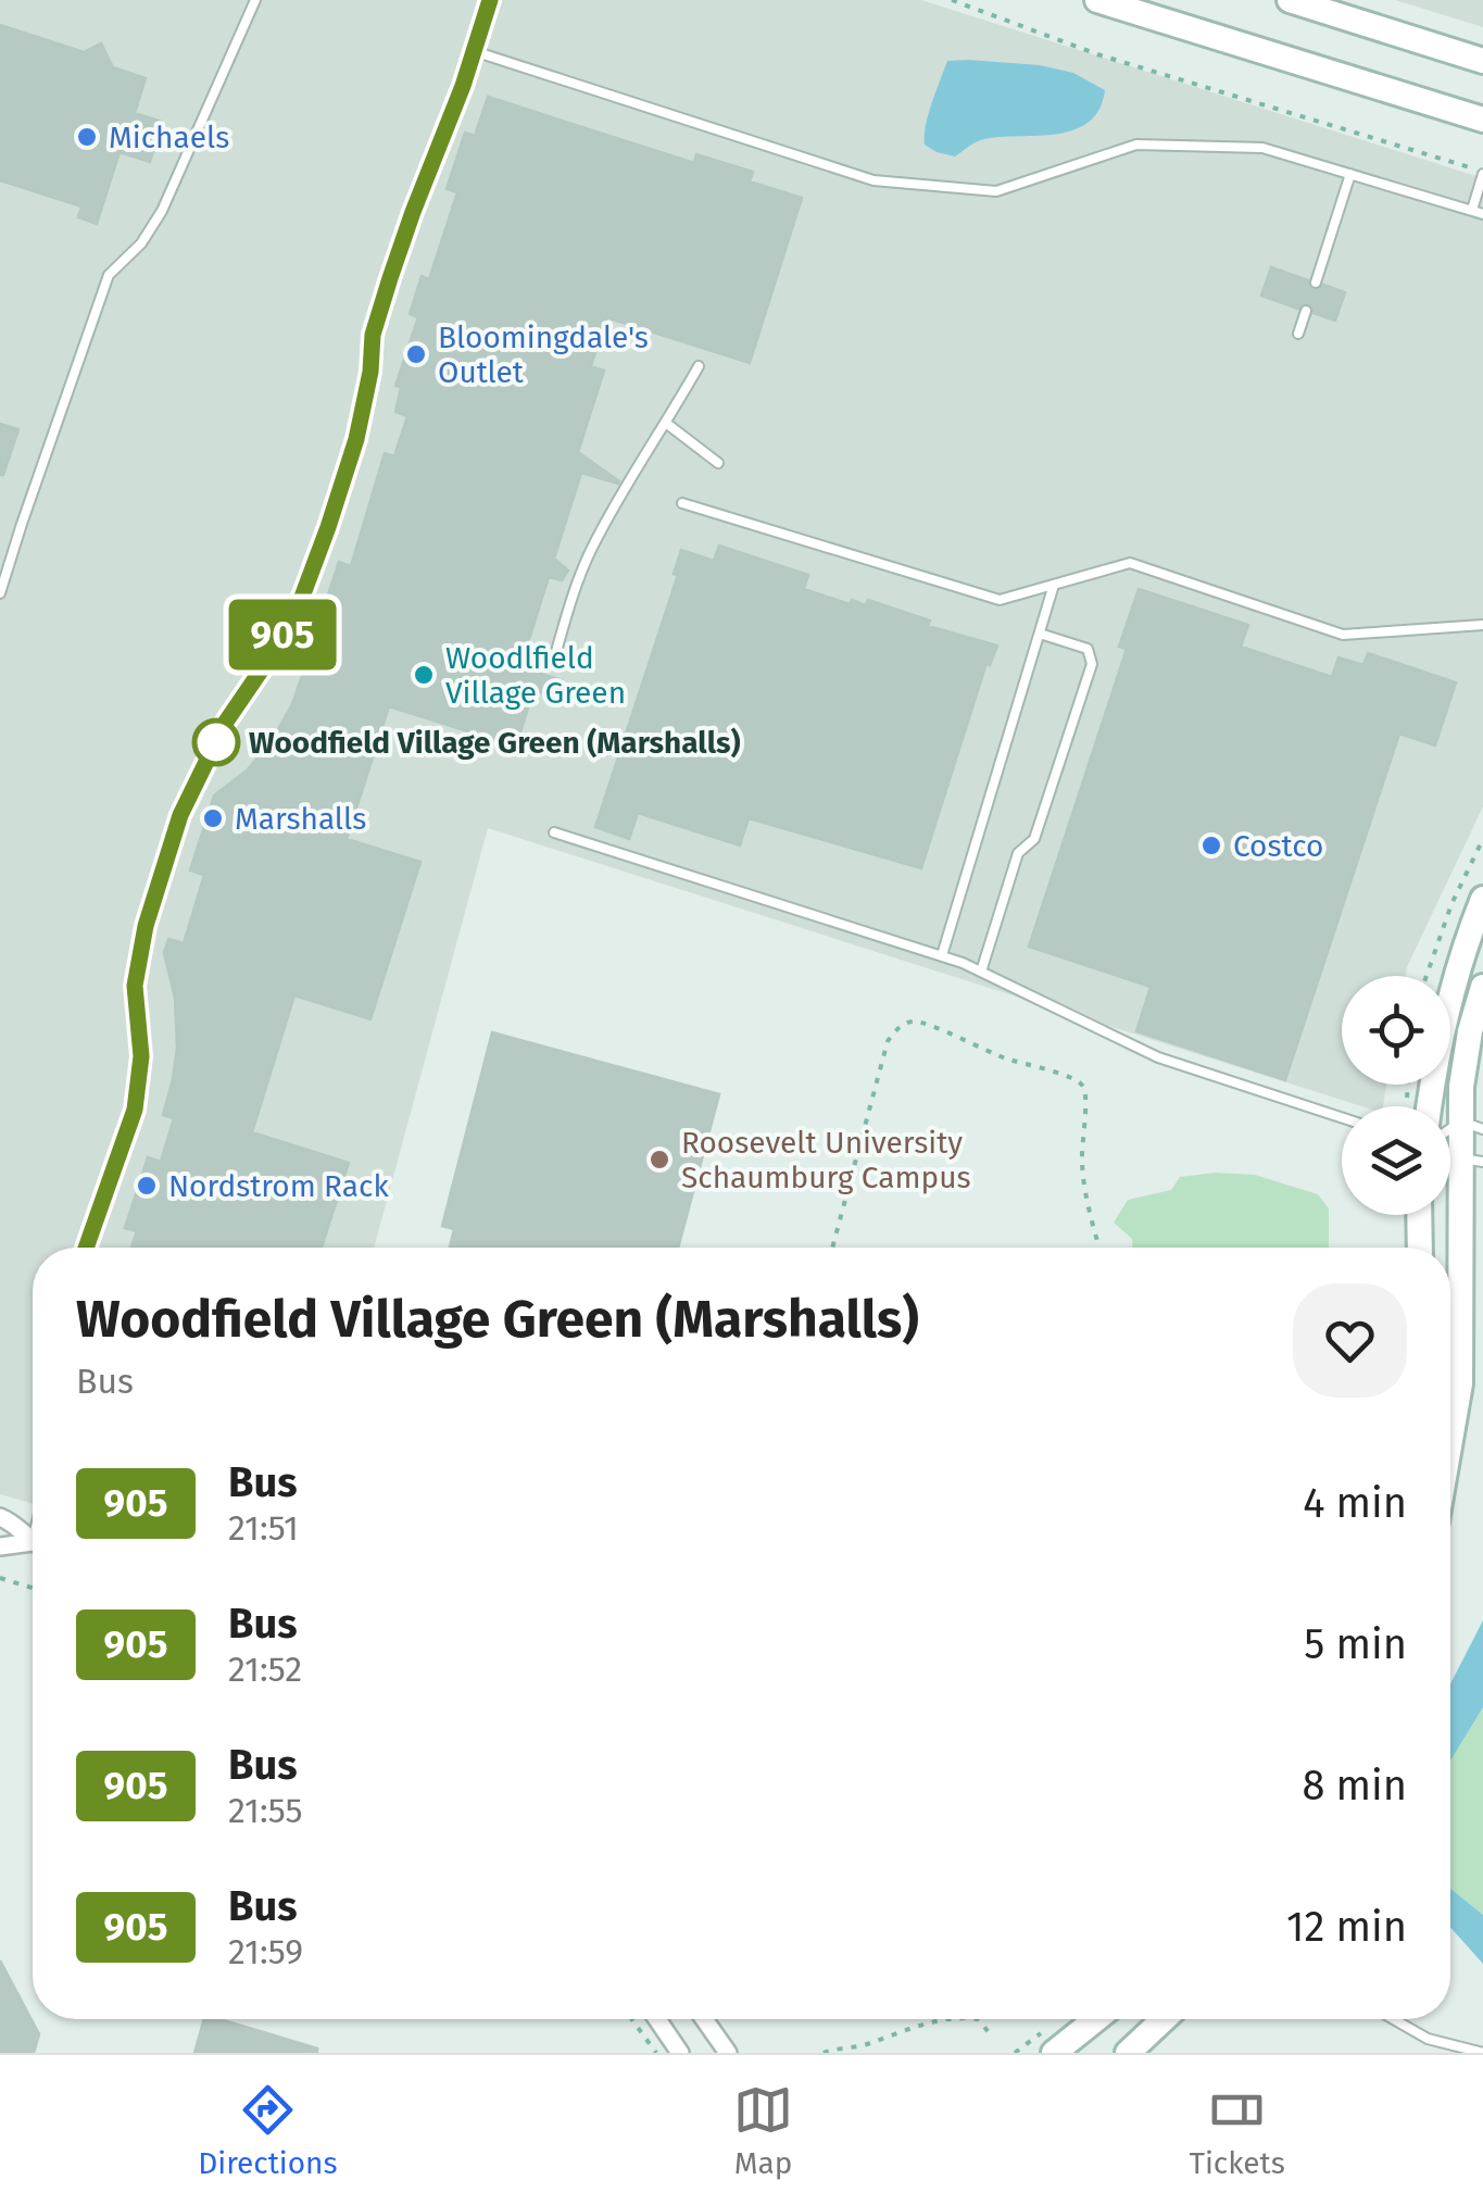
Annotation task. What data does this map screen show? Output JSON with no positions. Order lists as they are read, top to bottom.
{
  "places": [
    "Michaels",
    "Bloomingdale's Outlet",
    "Woodlfield Village Green",
    "Woodfield Village Green (Marshalls)",
    "Marshalls",
    "Costco",
    "Roosevelt University Schaumburg Campus",
    "Nordstrom Rack"
  ],
  "lines": ["bus line 905"],
  "page": {
    "on_map": "905",
    "heading": ["Woodfield Village Green (Marshalls)", "Bus"],
    "list": [
      {
        "mark": "905",
        "name": "Bus",
        "note": "21:51",
        "value": "4 min"
      },
      {
        "mark": "905",
        "name": "Bus",
        "note": "21:52",
        "value": "5 min"
      },
      {
        "mark": "905",
        "name": "Bus",
        "note": "21:55",
        "value": "8 min"
      },
      {
        "mark": "905",
        "name": "Bus",
        "note": "21:59",
        "value": "12 min"
      }
    ],
    "tabs": ["Directions", "Map", "Tickets"]
  }
}
